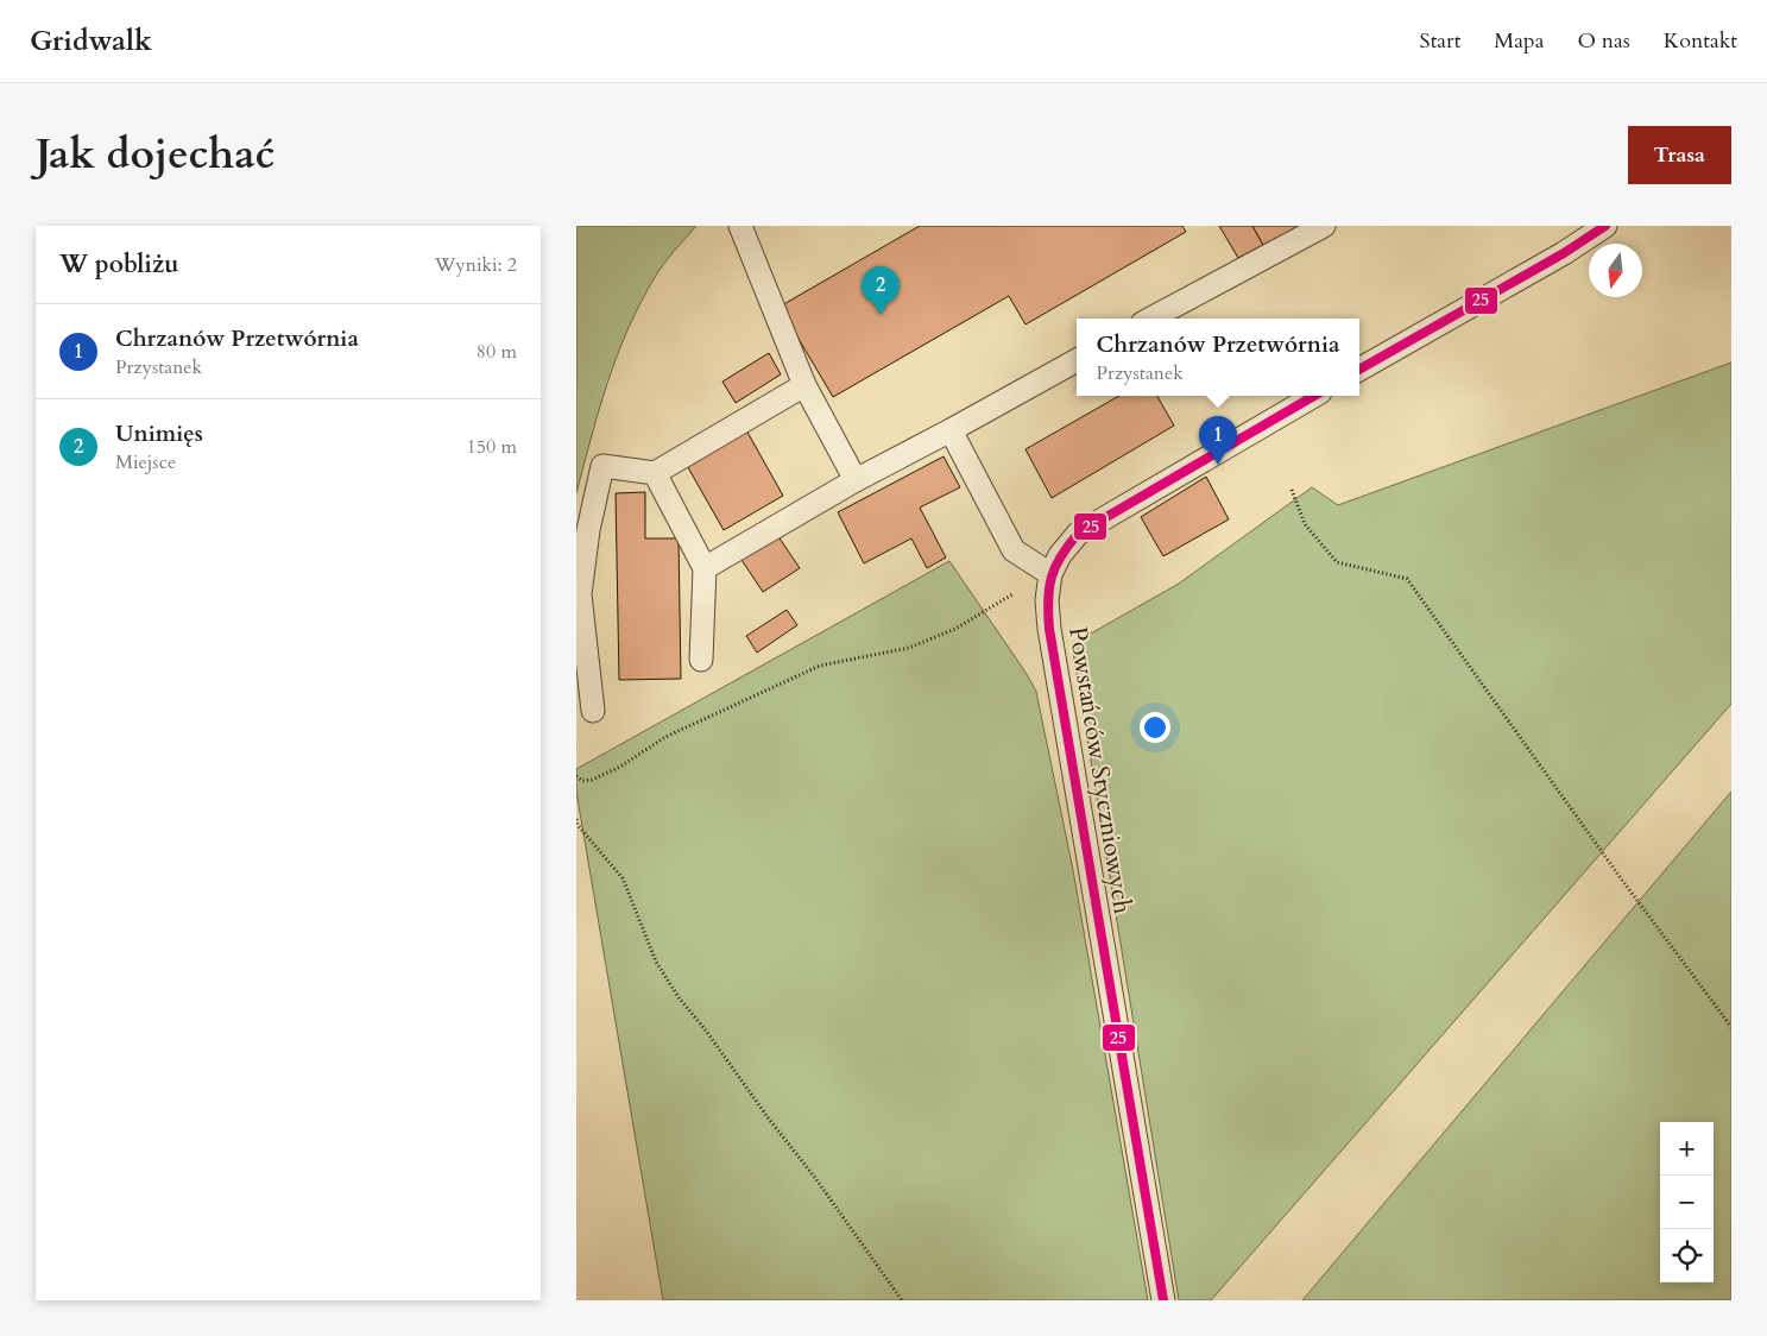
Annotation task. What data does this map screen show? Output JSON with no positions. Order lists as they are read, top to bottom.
{
  "streets": {
    "street": ["Powstańców Styczniowych"]
  },
  "lines": ["transit line 25"],
  "north": "bottom",
  "page": {
    "header": "Gridwalk",
    "nav": [
      "Start",
      "Mapa",
      "O nas",
      "Kontakt"
    ],
    "title": "Jak dojechać",
    "buttons": "Trasa",
    "heading": ["W pobliżu", "Wyniki: 2"],
    "pins": ["2", "1"],
    "list": [
      {
        "mark": "1",
        "name": "Chrzanów Przetwórnia",
        "note": "Przystanek",
        "value": "80 m"
      },
      {
        "mark": "2",
        "name": "Unimięs",
        "note": "Miejsce",
        "value": "150 m"
      }
    ],
    "popup": ["Chrzanów Przetwórnia", "Przystanek"],
    "map_buttons": ["+", "−"]
  }
}
